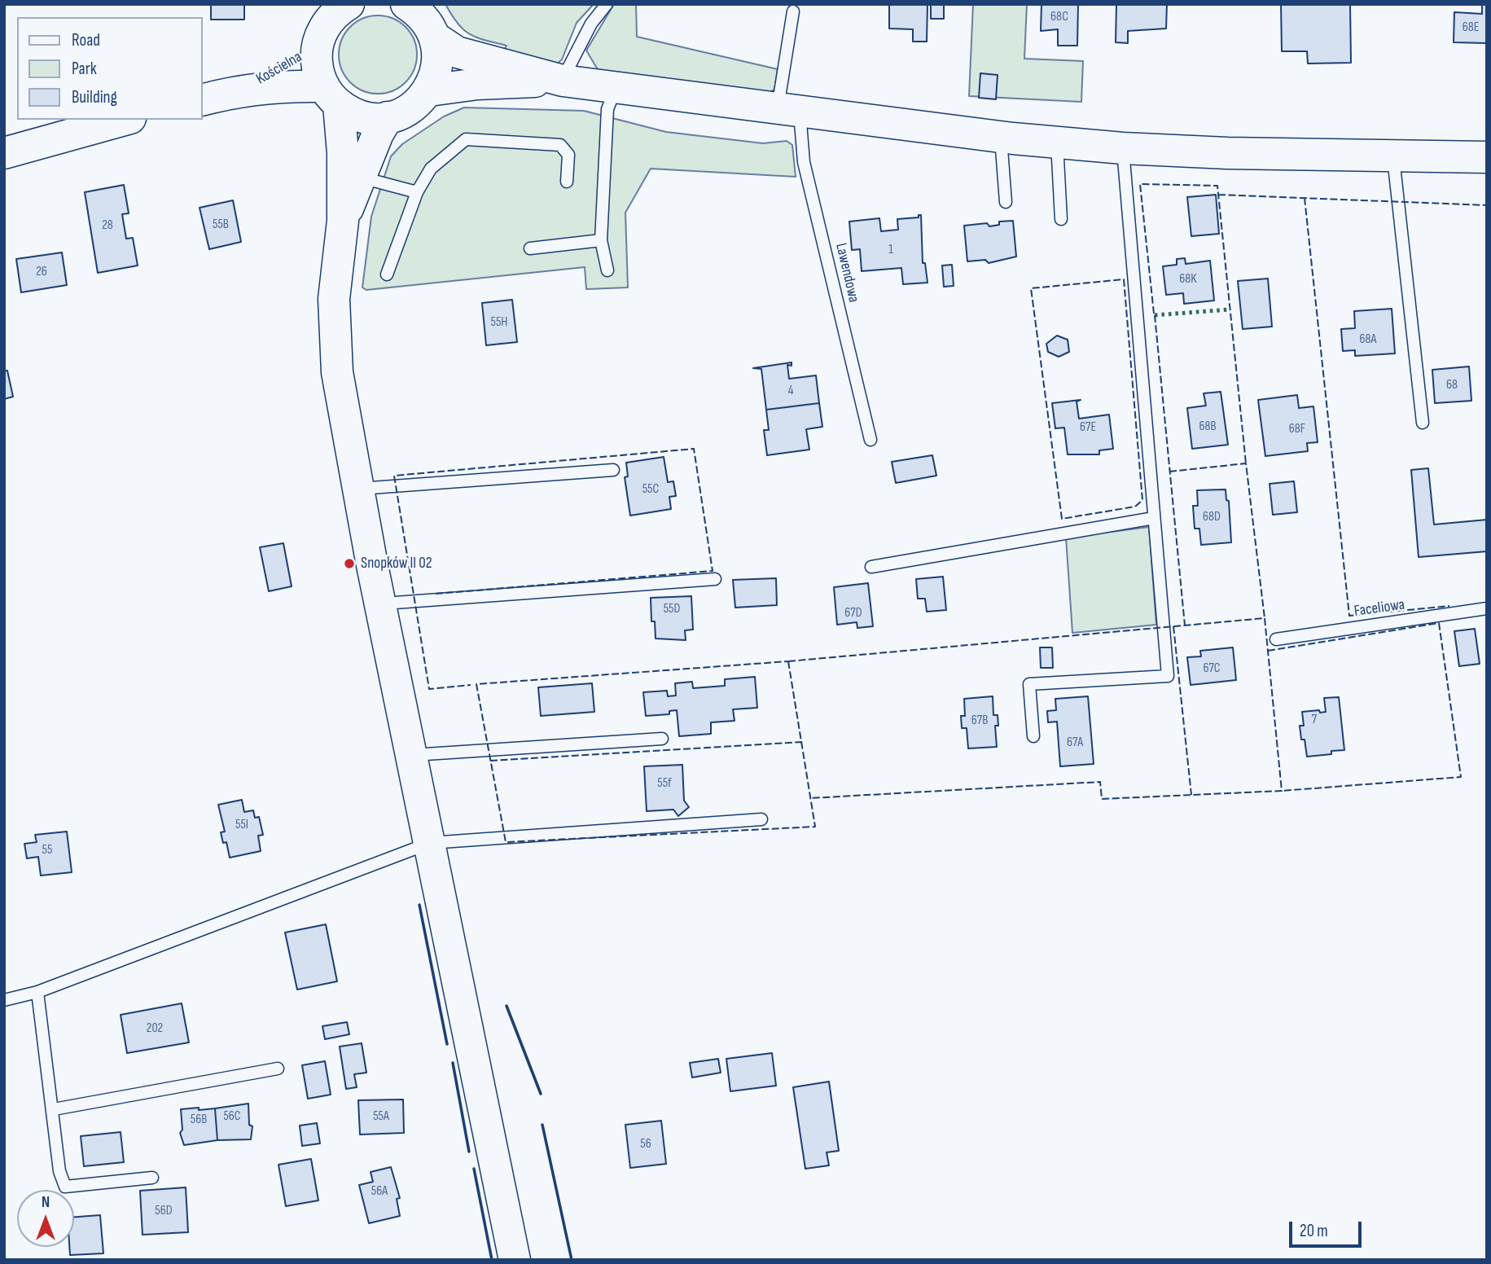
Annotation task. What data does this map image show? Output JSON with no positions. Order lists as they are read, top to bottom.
{
  "streets": {
    "street": ["Kościelna"],
    "lane": ["Lawendowa", "Faceliowa"]
  },
  "places": ["Snopków II 02"],
  "house_numbers": [
    "68C",
    "68E",
    "55B",
    "28",
    "1",
    "26",
    "68K",
    "55H",
    "68A",
    "68",
    "4",
    "68B",
    "67E",
    "68F",
    "55C",
    "68D",
    "55D",
    "67D",
    "67C",
    "7",
    "67B",
    "67A",
    "55f",
    "55I",
    "55",
    "202",
    "56C",
    "55A",
    "56B",
    "56",
    "56A",
    "56D"
  ],
  "legend": ["Road", "Park", "Building"],
  "scale_bar": "20 m",
  "north": "top"
}
